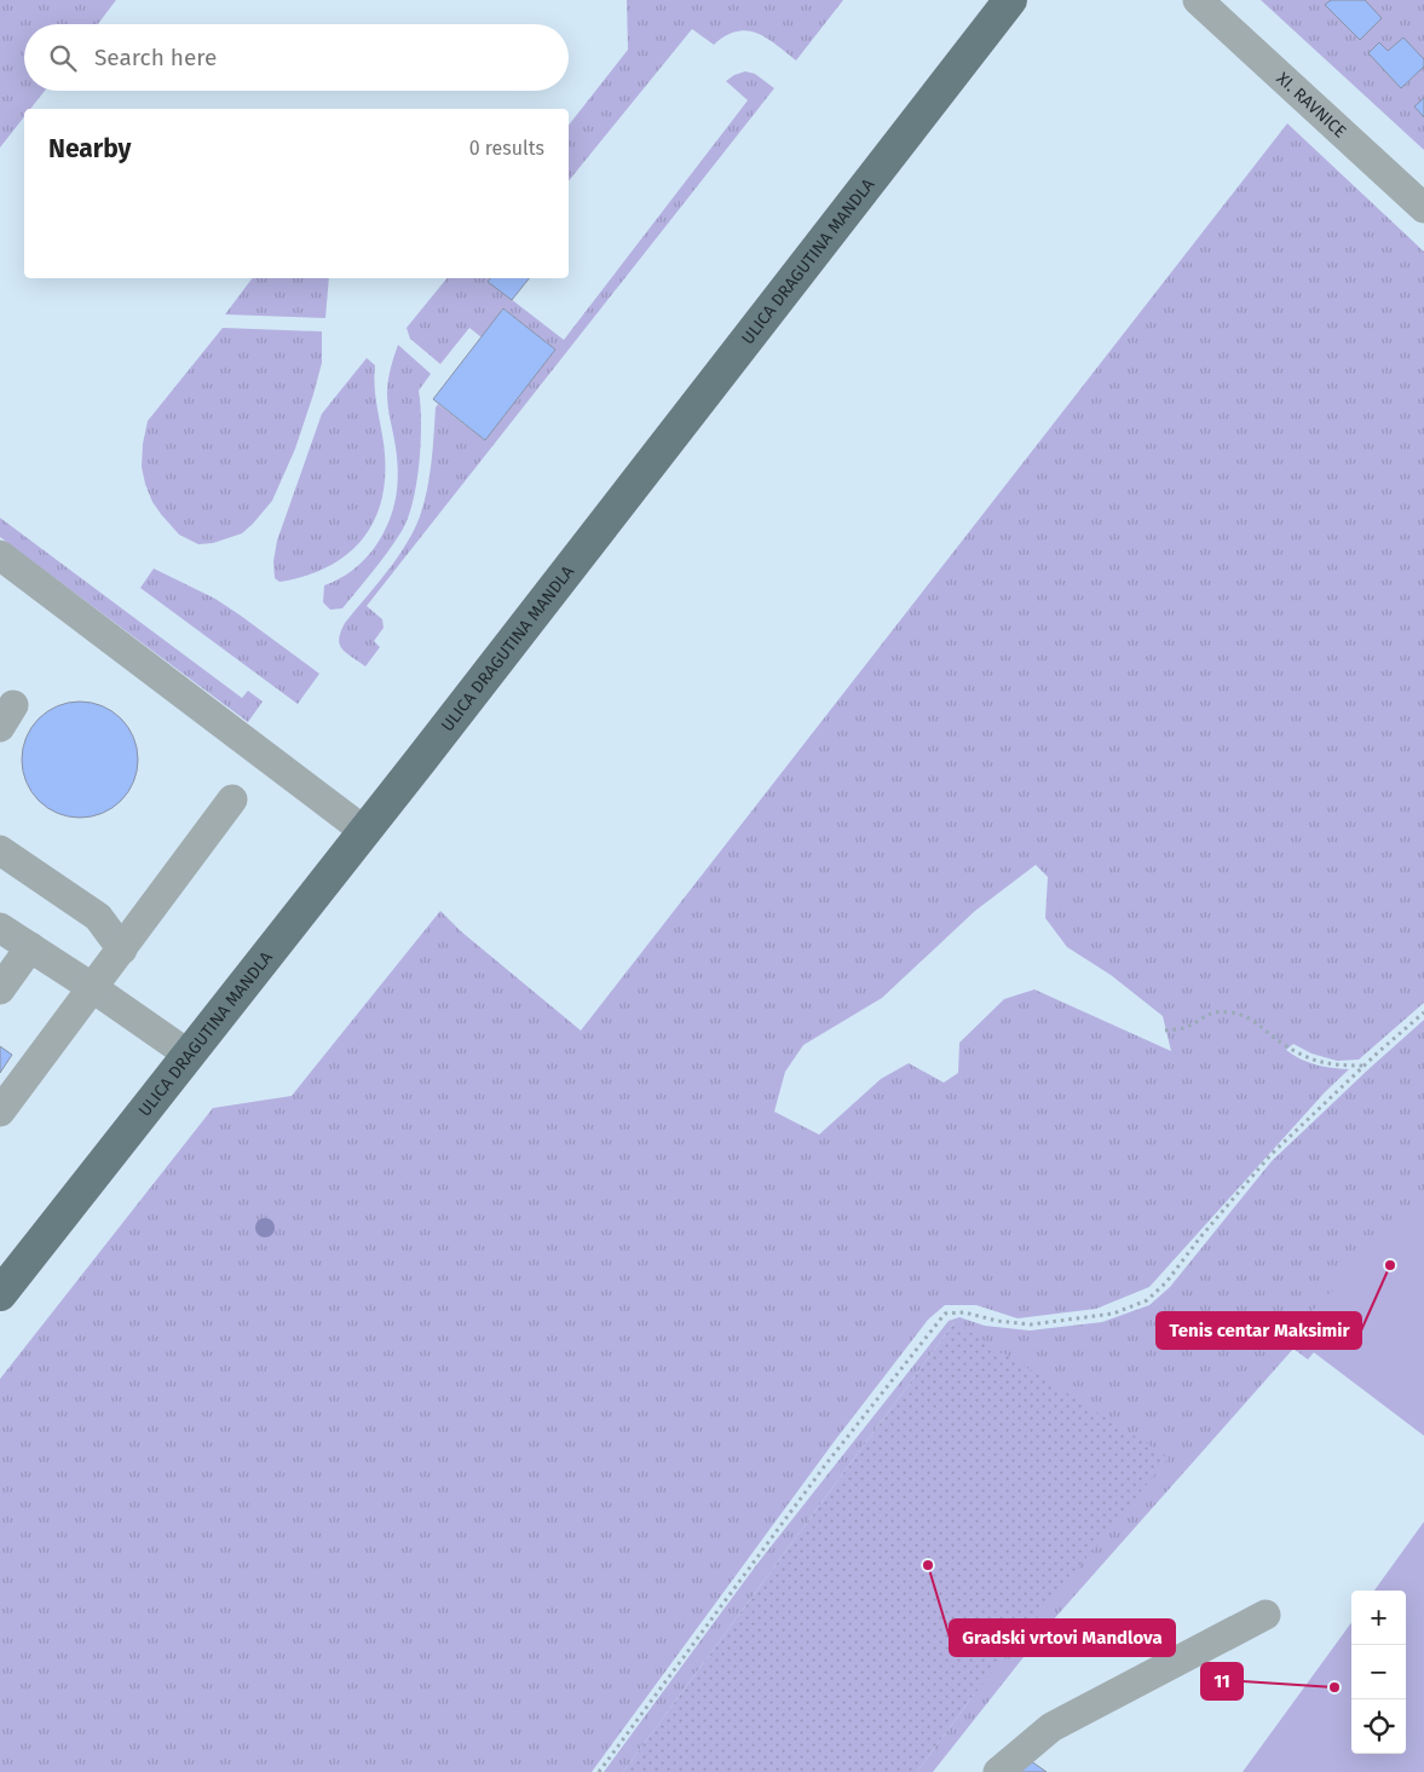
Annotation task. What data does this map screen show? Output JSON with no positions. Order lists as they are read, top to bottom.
{
  "streets": {
    "main road": ["ULICA DRAGUTINA MANDLA"],
    "street": ["XI. RAVNICE"]
  },
  "places": ["Tenis centar Maksimir", "Gradski vrtovi Mandlova", "11"],
  "page": {
    "search": "Search here",
    "heading": ["Nearby", "0 results"],
    "map_buttons": ["+", "−"]
  }
}
